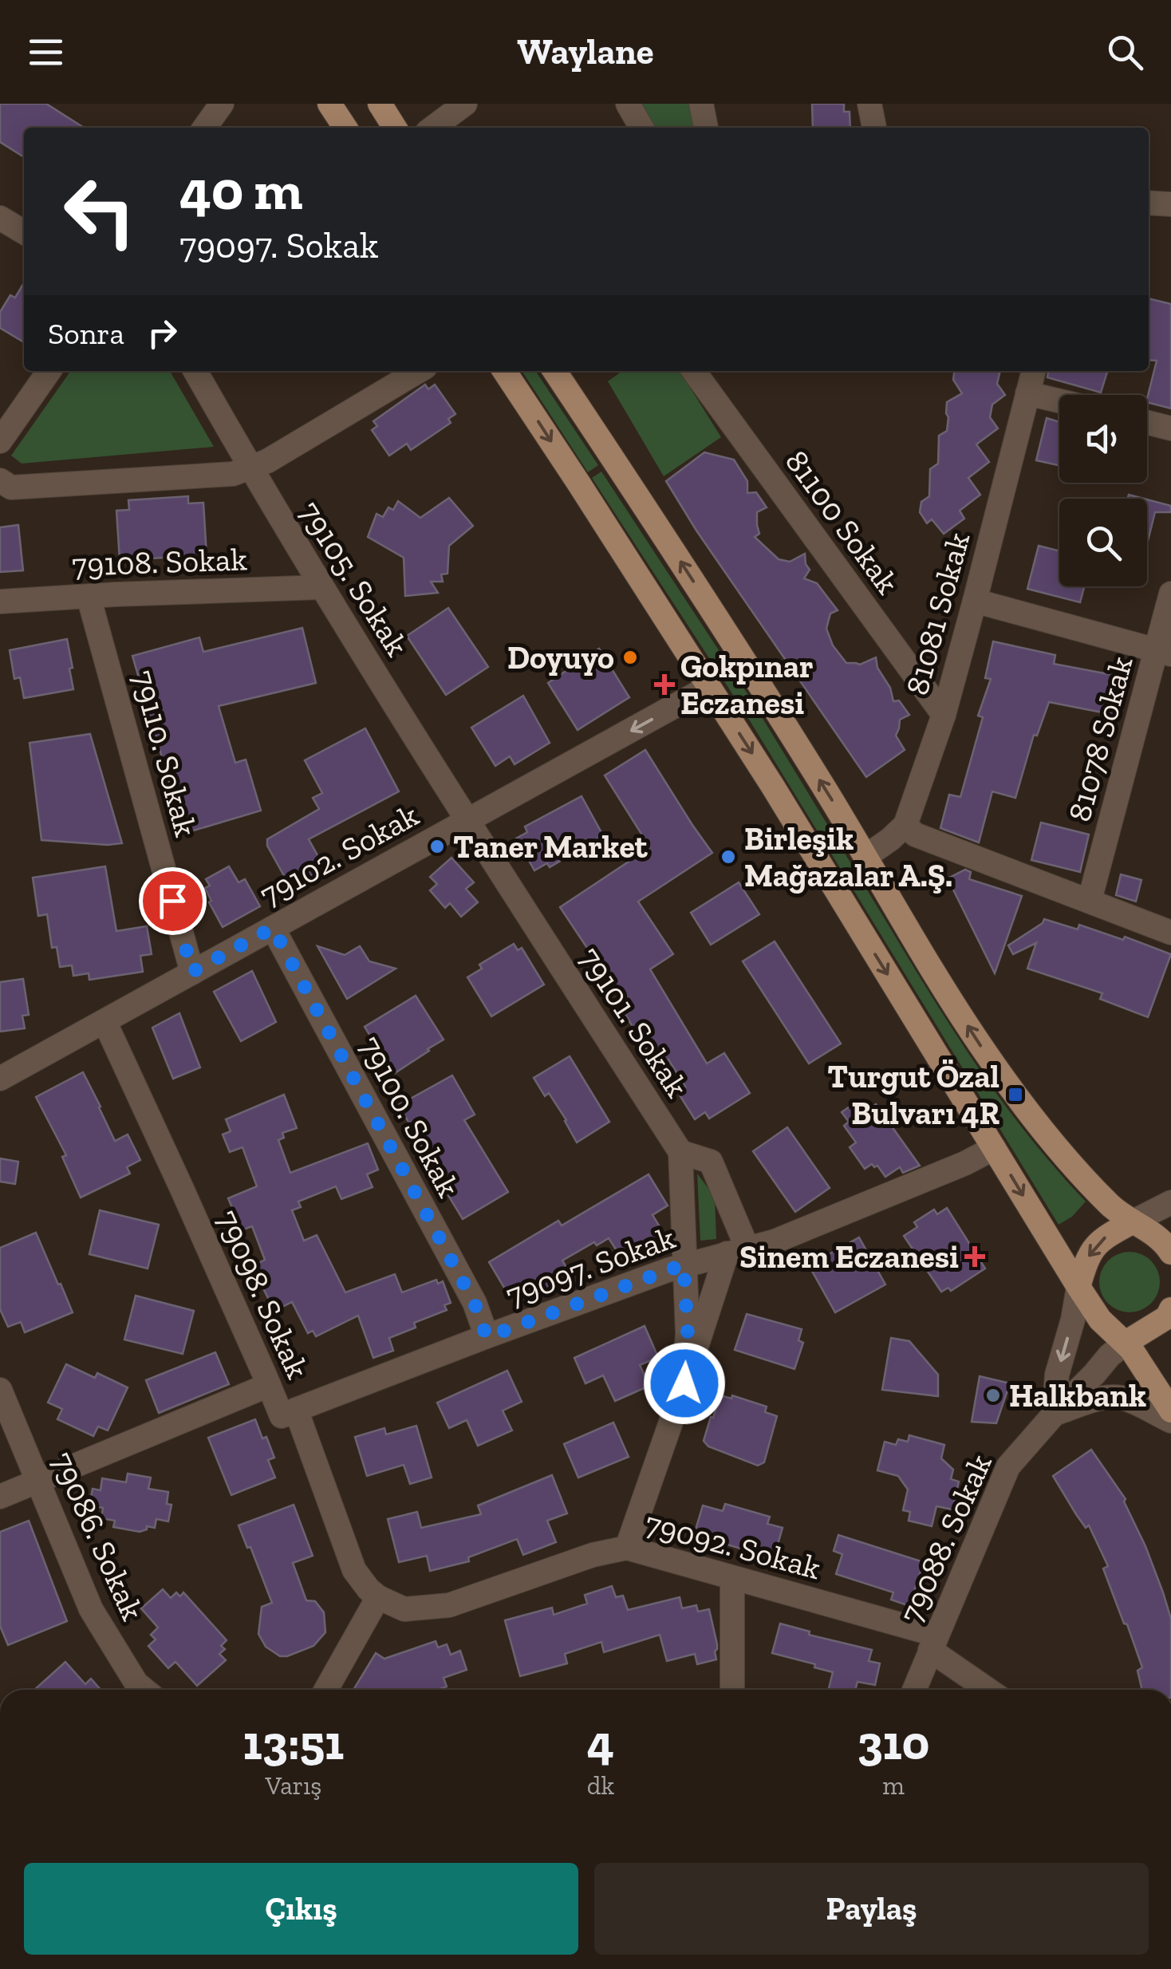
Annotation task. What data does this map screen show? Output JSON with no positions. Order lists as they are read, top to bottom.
{
  "streets": {
    "street": [
      "81100 Sokak",
      "79108. Sokak",
      "79105. Sokak",
      "81081 Sokak",
      "81078 Sokak",
      "79110. Sokak",
      "79102. Sokak",
      "79101. Sokak",
      "79100. Sokak",
      "79097. Sokak",
      "79098. Sokak",
      "79086. Sokak",
      "79088. Sokak",
      "79092. Sokak"
    ]
  },
  "crossings": [
    ["81100 Sokak", "81081 Sokak"],
    ["79108. Sokak", "79105. Sokak"],
    ["79108. Sokak", "79110. Sokak"],
    ["79105. Sokak", "79102. Sokak"],
    ["79105. Sokak", "79101. Sokak"],
    ["79110. Sokak", "79102. Sokak"],
    ["79102. Sokak", "79101. Sokak"],
    ["79102. Sokak", "79100. Sokak"],
    ["79102. Sokak", "79098. Sokak"],
    ["79100. Sokak", "79097. Sokak"],
    ["79097. Sokak", "79098. Sokak"],
    ["79098. Sokak", "79092. Sokak"],
    ["79088. Sokak", "79092. Sokak"]
  ],
  "places": {
    "other": [
      "Doyuyo",
      "Taner Market",
      "Birleşik Mağazalar A.Ş.",
      "Halkbank"
    ],
    "health": ["Gokpınar Eczanesi", "Sinem Eczanesi"],
    "transit": ["Turgut Özal Bulvarı 4R"]
  },
  "page": {
    "header": "Waylane",
    "turn": ["40 m", "79097. Sokak"],
    "then": "Sonra",
    "eta": [
      "13:51",
      "Varış",
      "4",
      "dk",
      "310",
      "m"
    ],
    "buttons": ["Çıkış", "Paylaş"]
  }
}
